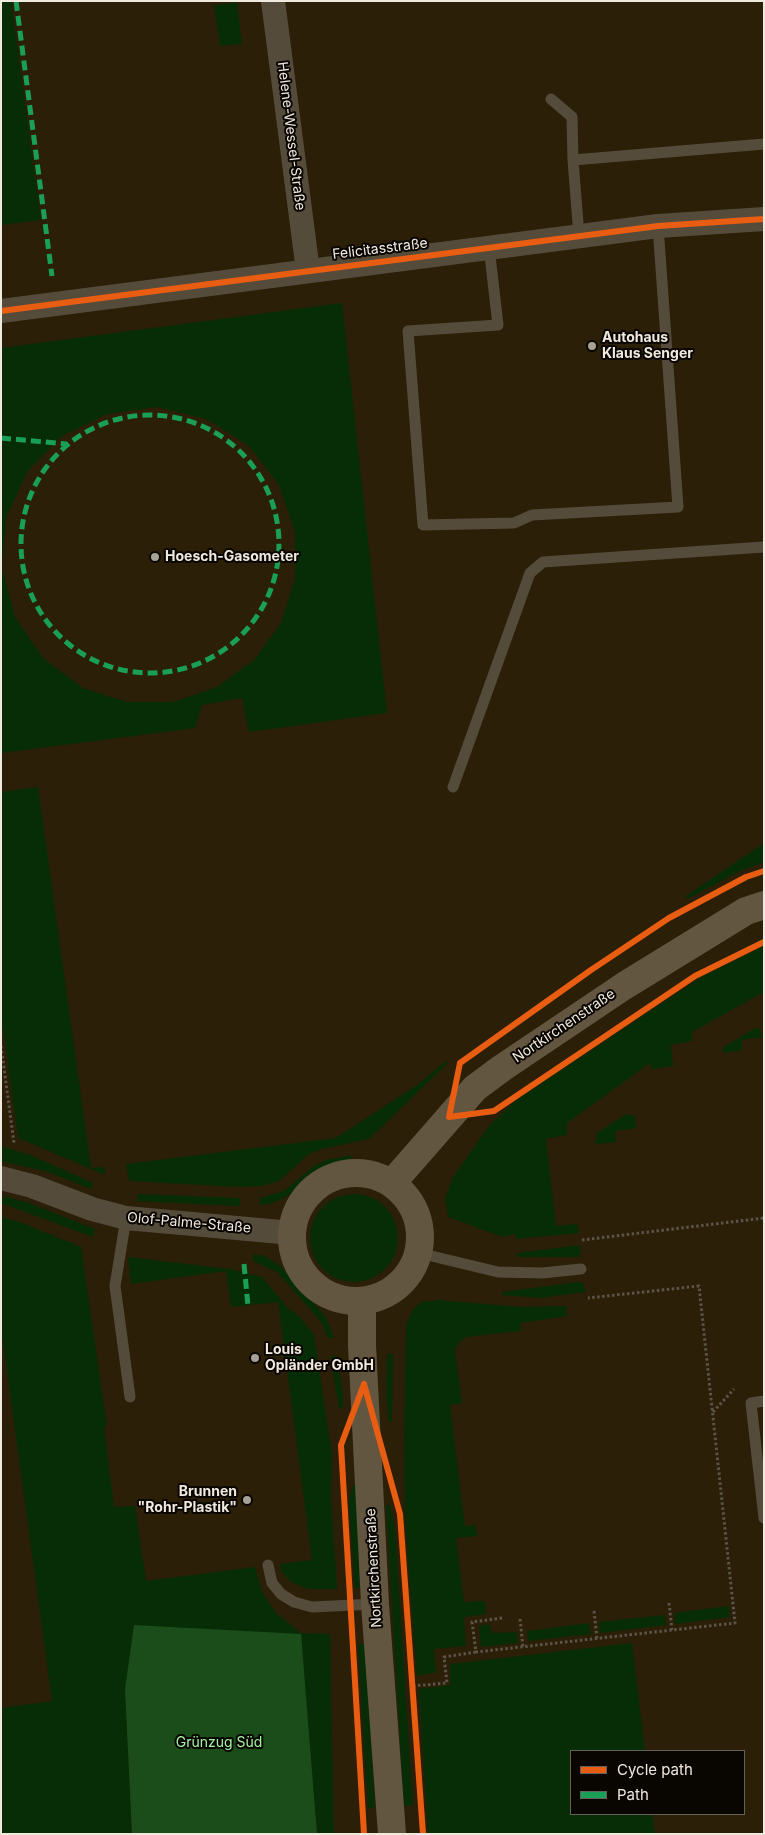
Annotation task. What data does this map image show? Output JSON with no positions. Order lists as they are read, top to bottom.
{
  "streets": {
    "main road": ["Nortkirchenstraße"],
    "street": ["Helene-Wessel-Straße", "Felicitasstraße", "Olof-Palme-Straße"]
  },
  "crossings": [
    ["Helene-Wessel-Straße", "Felicitasstraße"],
    ["Nortkirchenstraße", "Olof-Palme-Straße"]
  ],
  "parks": ["Grünzug Süd"],
  "places": [
    "Autohaus Klaus Senger",
    "Hoesch-Gasometer",
    "Louis Opländer GmbH",
    "Brunnen \"Rohr-Plastik\""
  ],
  "legend": ["Cycle path", "Path"]
}
